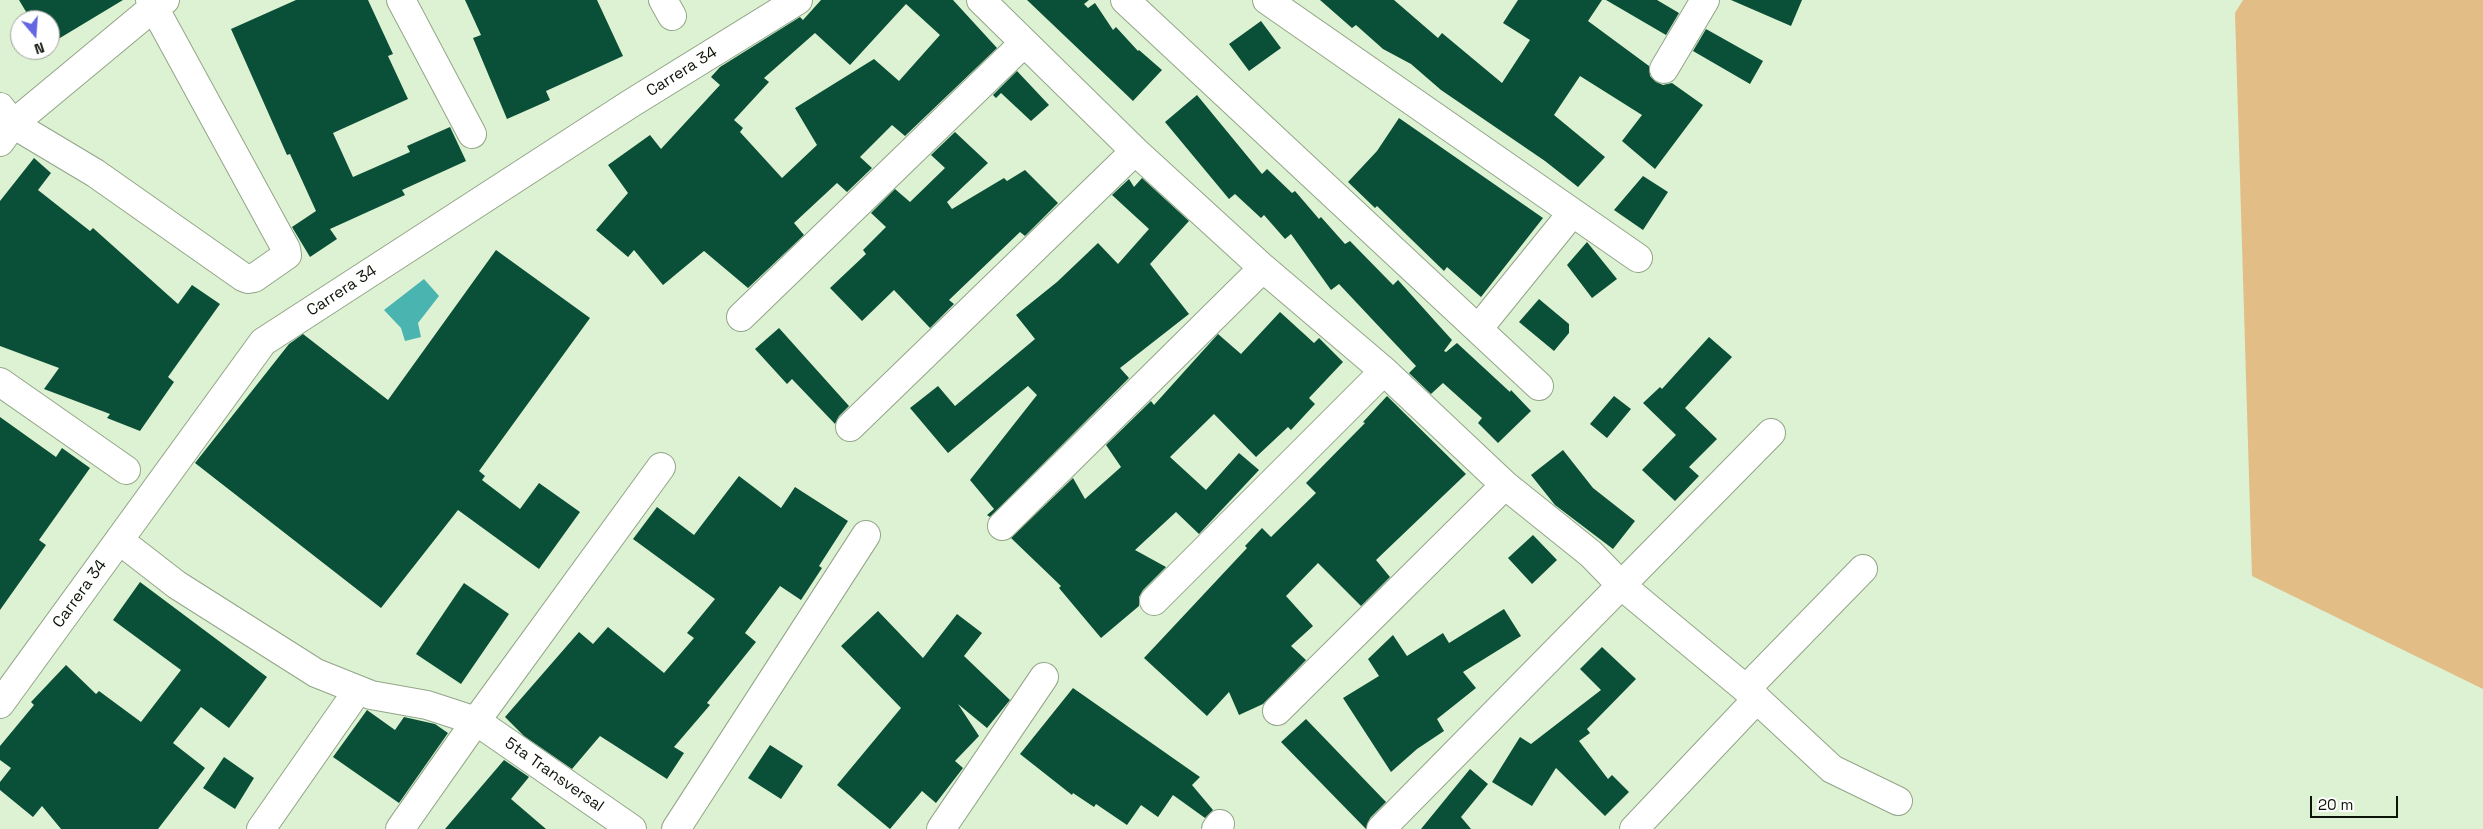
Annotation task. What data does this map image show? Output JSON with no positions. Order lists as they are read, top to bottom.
{
  "streets": {
    "street": ["Carrera 34", "5ta Transversal"]
  },
  "crossings": [
    ["Carrera 34", "5ta Transversal"]
  ],
  "scale_bar": "20 m",
  "north": "bottom"
}
